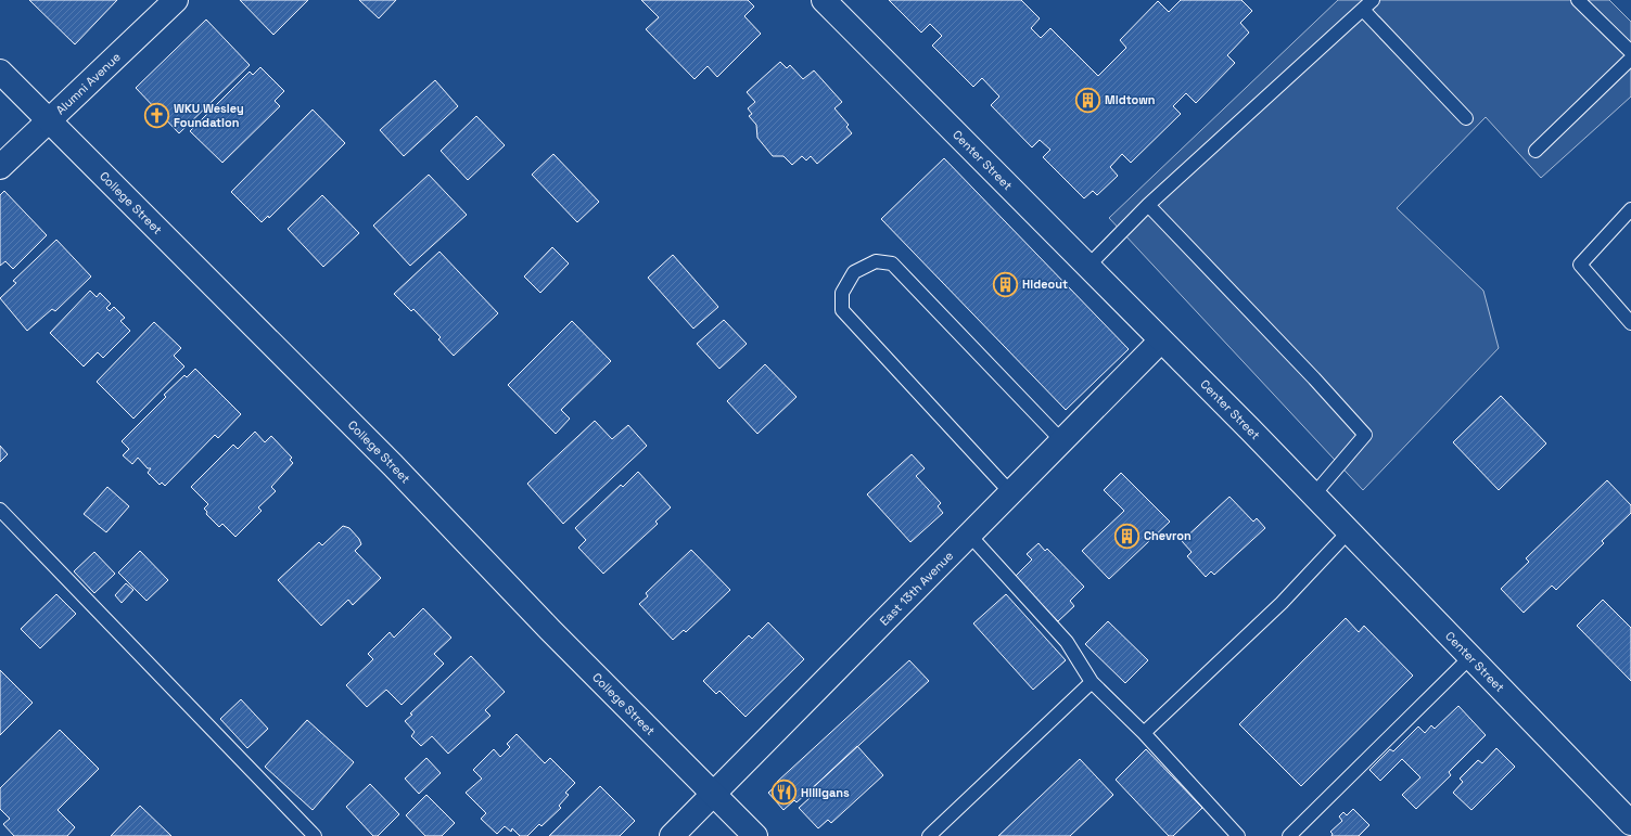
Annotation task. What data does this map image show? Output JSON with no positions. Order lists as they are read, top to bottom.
{
  "streets": {
    "street": [
      "Alumni Avenue",
      "Center Street",
      "College Street",
      "East 13th Avenue"
    ]
  },
  "crossings": [
    ["Alumni Avenue", "College Street"],
    ["Center Street", "East 13th Avenue"],
    ["College Street", "East 13th Avenue"]
  ],
  "places": {
    "building": ["Midtown", "Hideout", "Chevron"],
    "church": ["WKU Wesley Foundation"],
    "restaurant": ["Hilligans"]
  }
}
